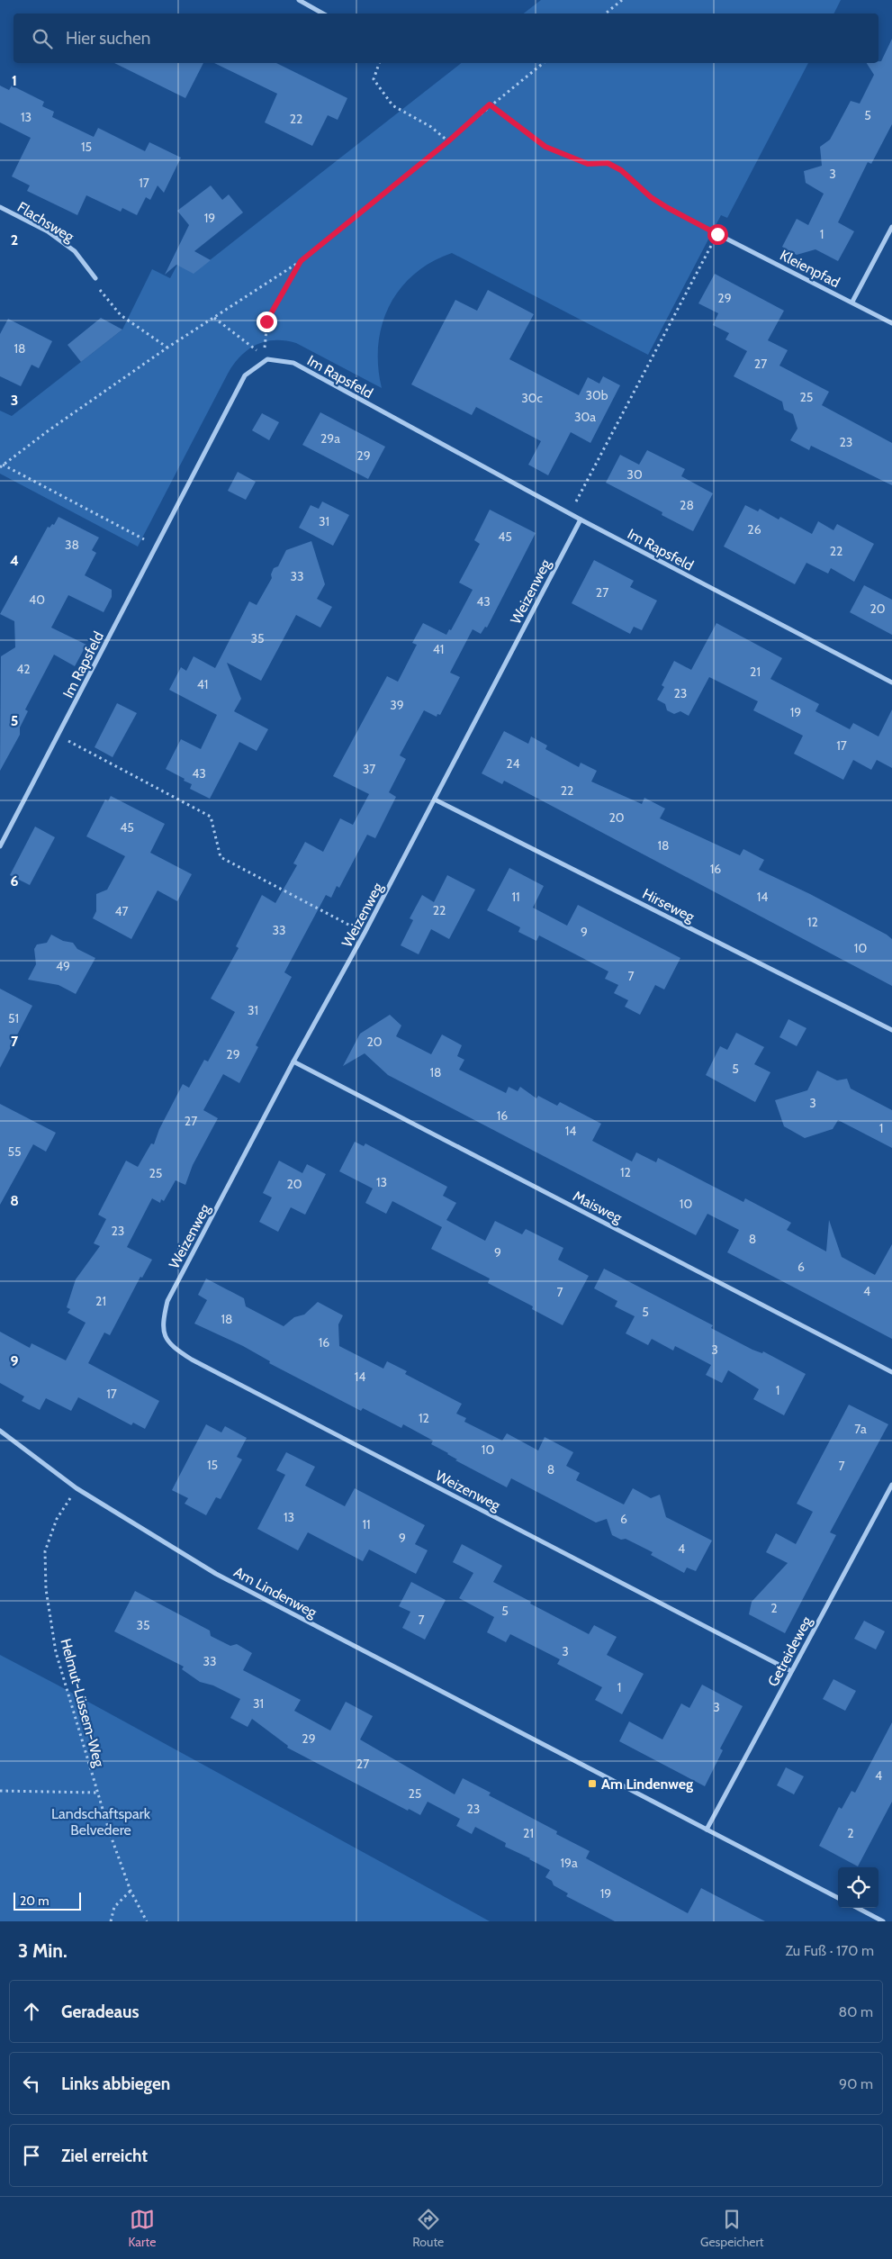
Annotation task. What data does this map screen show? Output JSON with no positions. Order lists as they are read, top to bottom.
{
  "streets": {
    "street": [
      "Flachsweg",
      "Kleienpfad",
      "Im Rapsfeld",
      "Weizenweg",
      "Hirseweg",
      "Maisweg",
      "Am Lindenweg",
      "Getreideweg"
    ],
    "path": ["Helmut-Lüssem-Weg"]
  },
  "crossings": [
    ["Im Rapsfeld", "Weizenweg"],
    ["Weizenweg", "Hirseweg"],
    ["Weizenweg", "Maisweg"],
    ["Weizenweg", "Getreideweg"],
    ["Am Lindenweg", "Getreideweg"],
    ["Am Lindenweg", "Helmut-Lüssem-Weg"]
  ],
  "parks": ["Landschaftspark Belvedere"],
  "places": {
    "transit": ["Am Lindenweg"]
  },
  "house_numbers": [
    "5",
    "13",
    "22",
    "15",
    "3",
    "17",
    "19",
    "1",
    "29",
    "18",
    "27",
    "30b",
    "25",
    "30c",
    "30a",
    "29a",
    "23",
    "29",
    "30",
    "28",
    "31",
    "26",
    "45",
    "38",
    "22",
    "33",
    "27",
    "40",
    "43",
    "20",
    "35",
    "41",
    "42",
    "21",
    "41",
    "23",
    "39",
    "19",
    "17",
    "24",
    "37",
    "43",
    "22",
    "20",
    "45",
    "18",
    "16",
    "11",
    "14",
    "22",
    "47",
    "12",
    "33",
    "9",
    "10",
    "49",
    "7",
    "31",
    "51",
    "20",
    "29",
    "5",
    "18",
    "3",
    "16",
    "27",
    "1",
    "14",
    "55",
    "12",
    "25",
    "13",
    "20",
    "10",
    "23",
    "8",
    "9",
    "6",
    "4",
    "7",
    "21",
    "5",
    "18",
    "16",
    "3",
    "14",
    "1",
    "17",
    "12",
    "7a",
    "10",
    "15",
    "7",
    "8",
    "13",
    "6",
    "11",
    "9",
    "4",
    "2",
    "5",
    "7",
    "35",
    "3",
    "33",
    "1",
    "31",
    "3",
    "29",
    "27",
    "4",
    "25",
    "23",
    "21",
    "2",
    "19a",
    "19"
  ],
  "scale_bar": "20 m",
  "page": {
    "search": "Hier suchen",
    "scale": "20 m",
    "heading": ["3 Min.", "Zu Fuß · 170 m"],
    "list": [
      ["Geradeaus", "80 m"],
      ["Links abbiegen", "90 m"],
      "Ziel erreicht"
    ],
    "nav": ["Karte", "Route", "Gespeichert"]
  },
  "grid": {
    "rows": [
      "1",
      "2",
      "3",
      "4",
      "5",
      "6",
      "7",
      "8",
      "9"
    ]
  }
}
